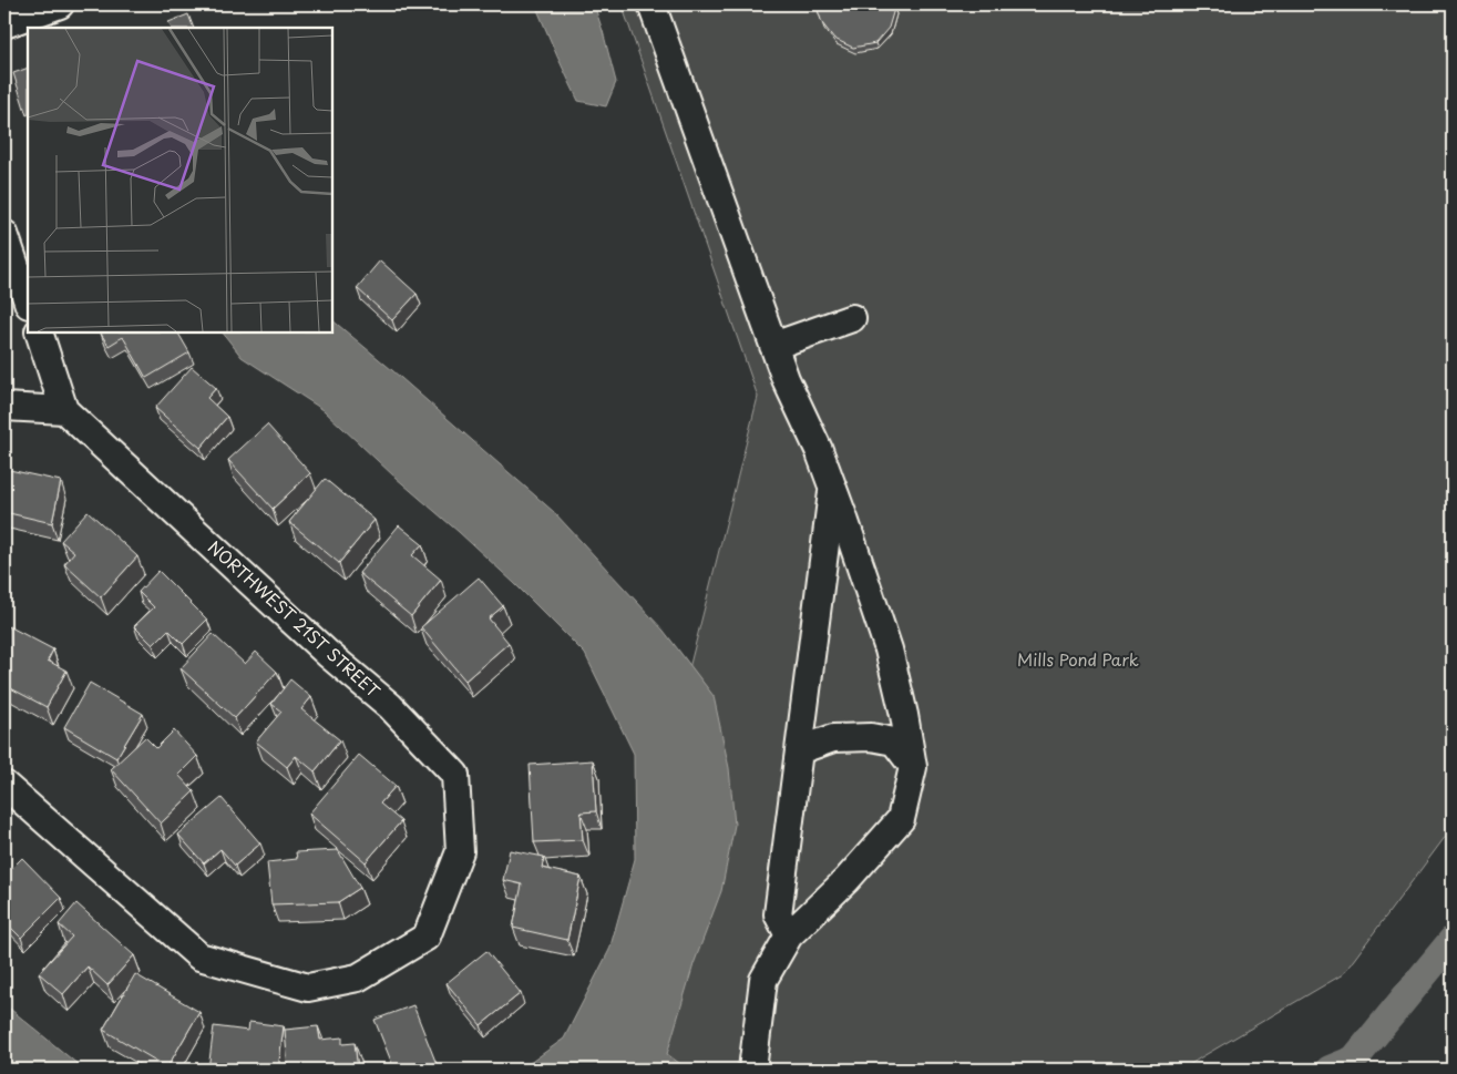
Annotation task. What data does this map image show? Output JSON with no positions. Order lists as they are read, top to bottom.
{
  "streets": {
    "street": ["NORTHWEST 21ST STREET"]
  },
  "parks": ["Mills Pond Park"]
}
